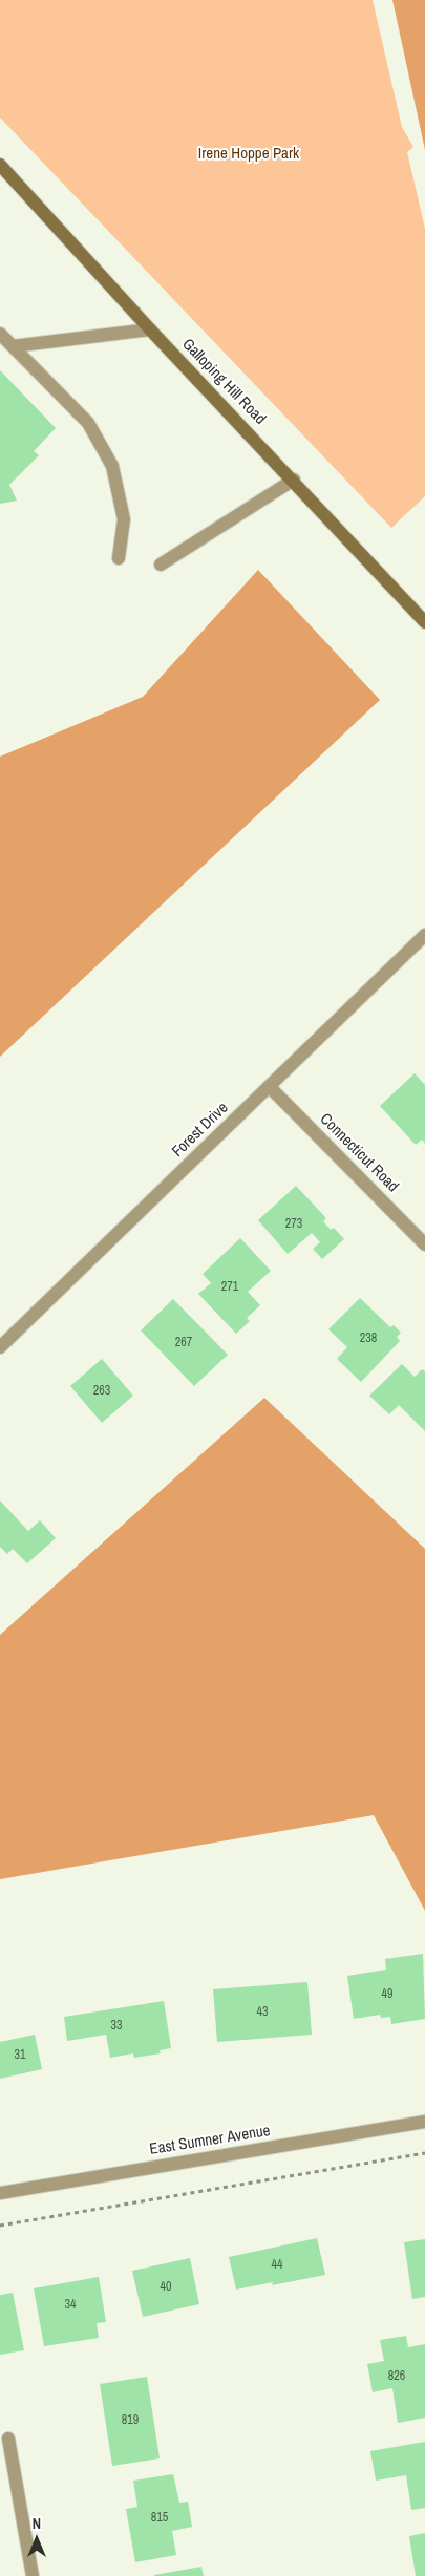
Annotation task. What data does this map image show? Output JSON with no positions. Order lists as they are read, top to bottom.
{
  "streets": {
    "main road": ["Galloping Hill Road"],
    "street": ["Forest Drive", "Connecticut Road", "East Sumner Avenue"]
  },
  "crossings": [
    ["Forest Drive", "Connecticut Road"]
  ],
  "parks": ["Irene Hoppe Park"],
  "house_numbers": [
    "273",
    "271",
    "238",
    "267",
    "263",
    "49",
    "43",
    "33",
    "31",
    "44",
    "40",
    "34",
    "826",
    "819",
    "815"
  ],
  "north": "top"
}
